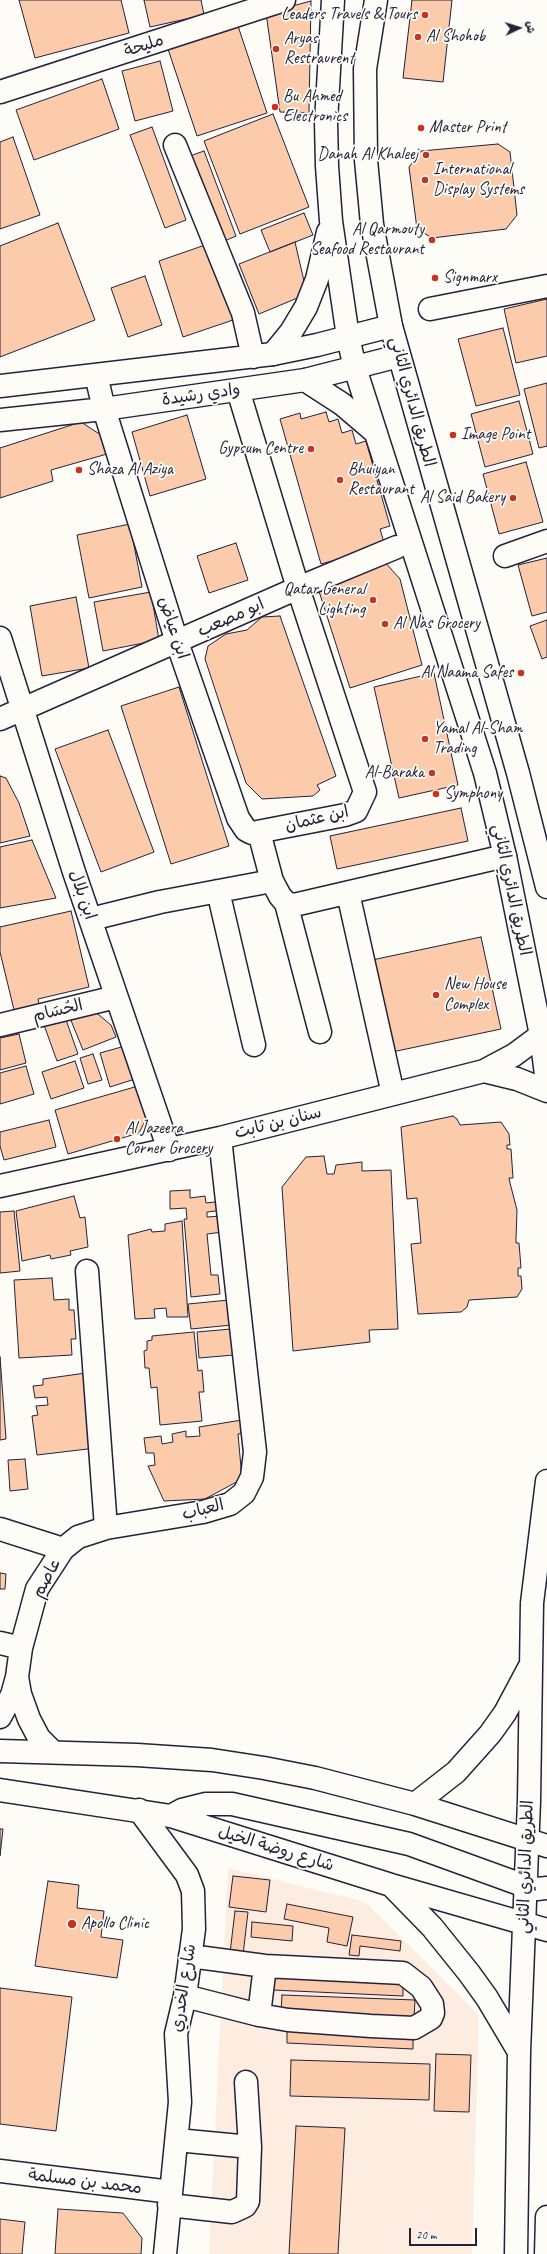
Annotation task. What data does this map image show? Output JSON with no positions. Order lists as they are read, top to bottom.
{
  "streets": {
    "street": [
      "مليحة",
      "وادي رشيدة",
      "الطريق الدائري الثاني",
      "ابو مصعب",
      "ابن عياض",
      "ابن عثمان",
      "ابن بلال",
      "الحُسَام",
      "سنان بن ثابت",
      "العباب",
      "عاصم",
      "شارع روضة الخيل",
      "شارع الخدري",
      "محمد بن مسلمة"
    ]
  },
  "crossings": [
    ["وادي رشيدة", "الطريق الدائري الثاني"],
    ["وادي رشيدة", "ابن عياض"],
    ["وادي رشيدة", "ابن عثمان"],
    ["الطريق الدائري الثاني", "سنان بن ثابت"],
    ["الطريق الدائري الثاني", "شارع روضة الخيل"],
    ["ابو مصعب", "ابن عياض"],
    ["ابو مصعب", "ابن عثمان"],
    ["ابو مصعب", "ابن بلال"],
    ["ابن عياض", "ابن عثمان"],
    ["ابن بلال", "الحُسَام"],
    ["ابن بلال", "سنان بن ثابت"],
    ["سنان بن ثابت", "العباب"],
    ["العباب", "عاصم"],
    ["شارع روضة الخيل", "شارع الخدري"],
    ["شارع الخدري", "محمد بن مسلمة"]
  ],
  "places": [
    "Leaders Travels & Tours",
    "Al Shohob",
    "Aryas Restraurent",
    "Bu Ahmed Electronics",
    "Master Print",
    "Danah Al Khaleej",
    "International Display Systems",
    "Al Qarmouty Seafood Restaurant",
    "Signmarx",
    "Image Point",
    "Gypsum Centre",
    "Shaza Al Aziya",
    "Bhuiyan Restaurant",
    "Al Said Bakery",
    "Qatar General Lighting",
    "Al Nas Grocery",
    "Al Naama Safes",
    "Yamal Al-Sham Trading",
    "Al-Baraka",
    "Symphony",
    "New House Complex",
    "Al Jazeera Corner Grocery",
    "Apollo Clinic"
  ],
  "scale_bar": "20 m",
  "north": "right"
}
